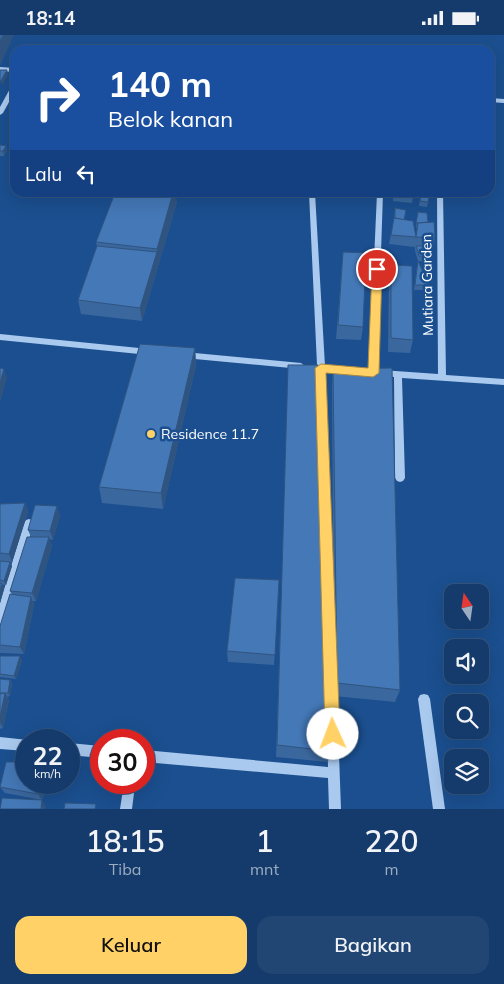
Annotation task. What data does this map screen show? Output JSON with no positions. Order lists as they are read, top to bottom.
{
  "streets": {
    "street": ["Mutiara Garden"]
  },
  "places": ["Residence 11.7"],
  "north": "top",
  "page": {
    "status": "18:14",
    "turn": ["140 m", "Belok kanan"],
    "then": "Lalu",
    "speed": "22 km/h",
    "limit": "30",
    "eta": [
      "18:15",
      "Tiba",
      "1",
      "mnt",
      "220",
      "m"
    ],
    "buttons": ["Keluar", "Bagikan"]
  }
}
